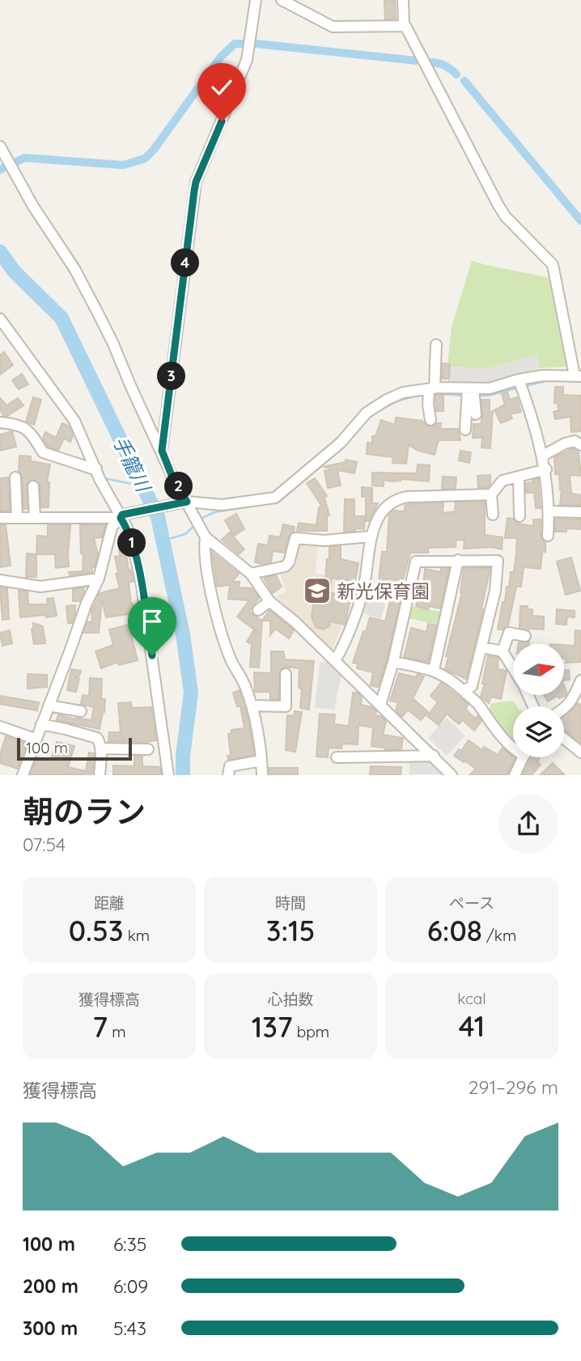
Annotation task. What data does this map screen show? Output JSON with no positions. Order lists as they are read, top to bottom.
{
  "water": ["手籠川"],
  "places": {
    "school or university": ["新光保育園"]
  },
  "scale_bar": "100 m",
  "north": "right",
  "page": {
    "pins": [
      "4",
      "3",
      "2",
      "1"
    ],
    "scale": "100 m",
    "heading": ["朝のラン", "07:54"],
    "stats": [
      ["距離", "0.53 km"],
      ["時間", "3:15"],
      ["ペース", "6:08 /km"],
      ["獲得標高", "7 m"],
      ["心拍数", "137 bpm"],
      ["kcal", "41"]
    ],
    "chart": ["獲得標高", "291–296 m"],
    "list": [
      {
        "name": "100 m",
        "note": "6:35"
      },
      {
        "name": "200 m",
        "note": "6:09"
      },
      {
        "name": "300 m",
        "note": "5:43"
      }
    ]
  }
}
